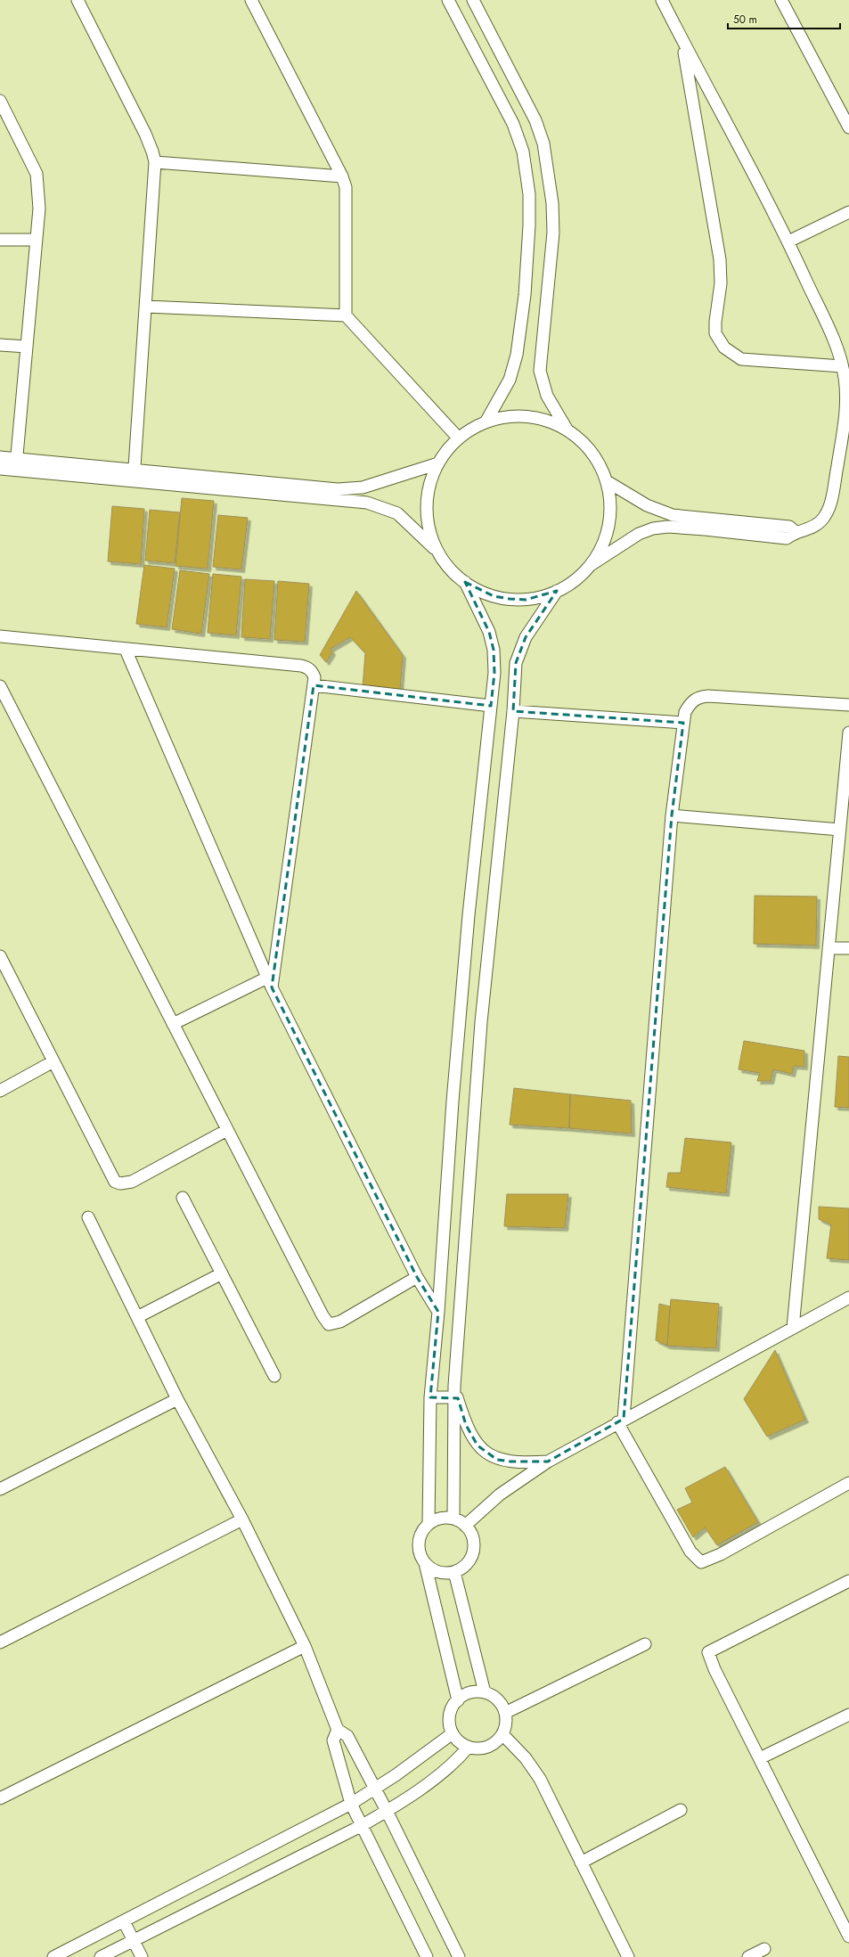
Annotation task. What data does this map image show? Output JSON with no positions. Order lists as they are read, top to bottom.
{
  "scale_bar": "50 m"
}
